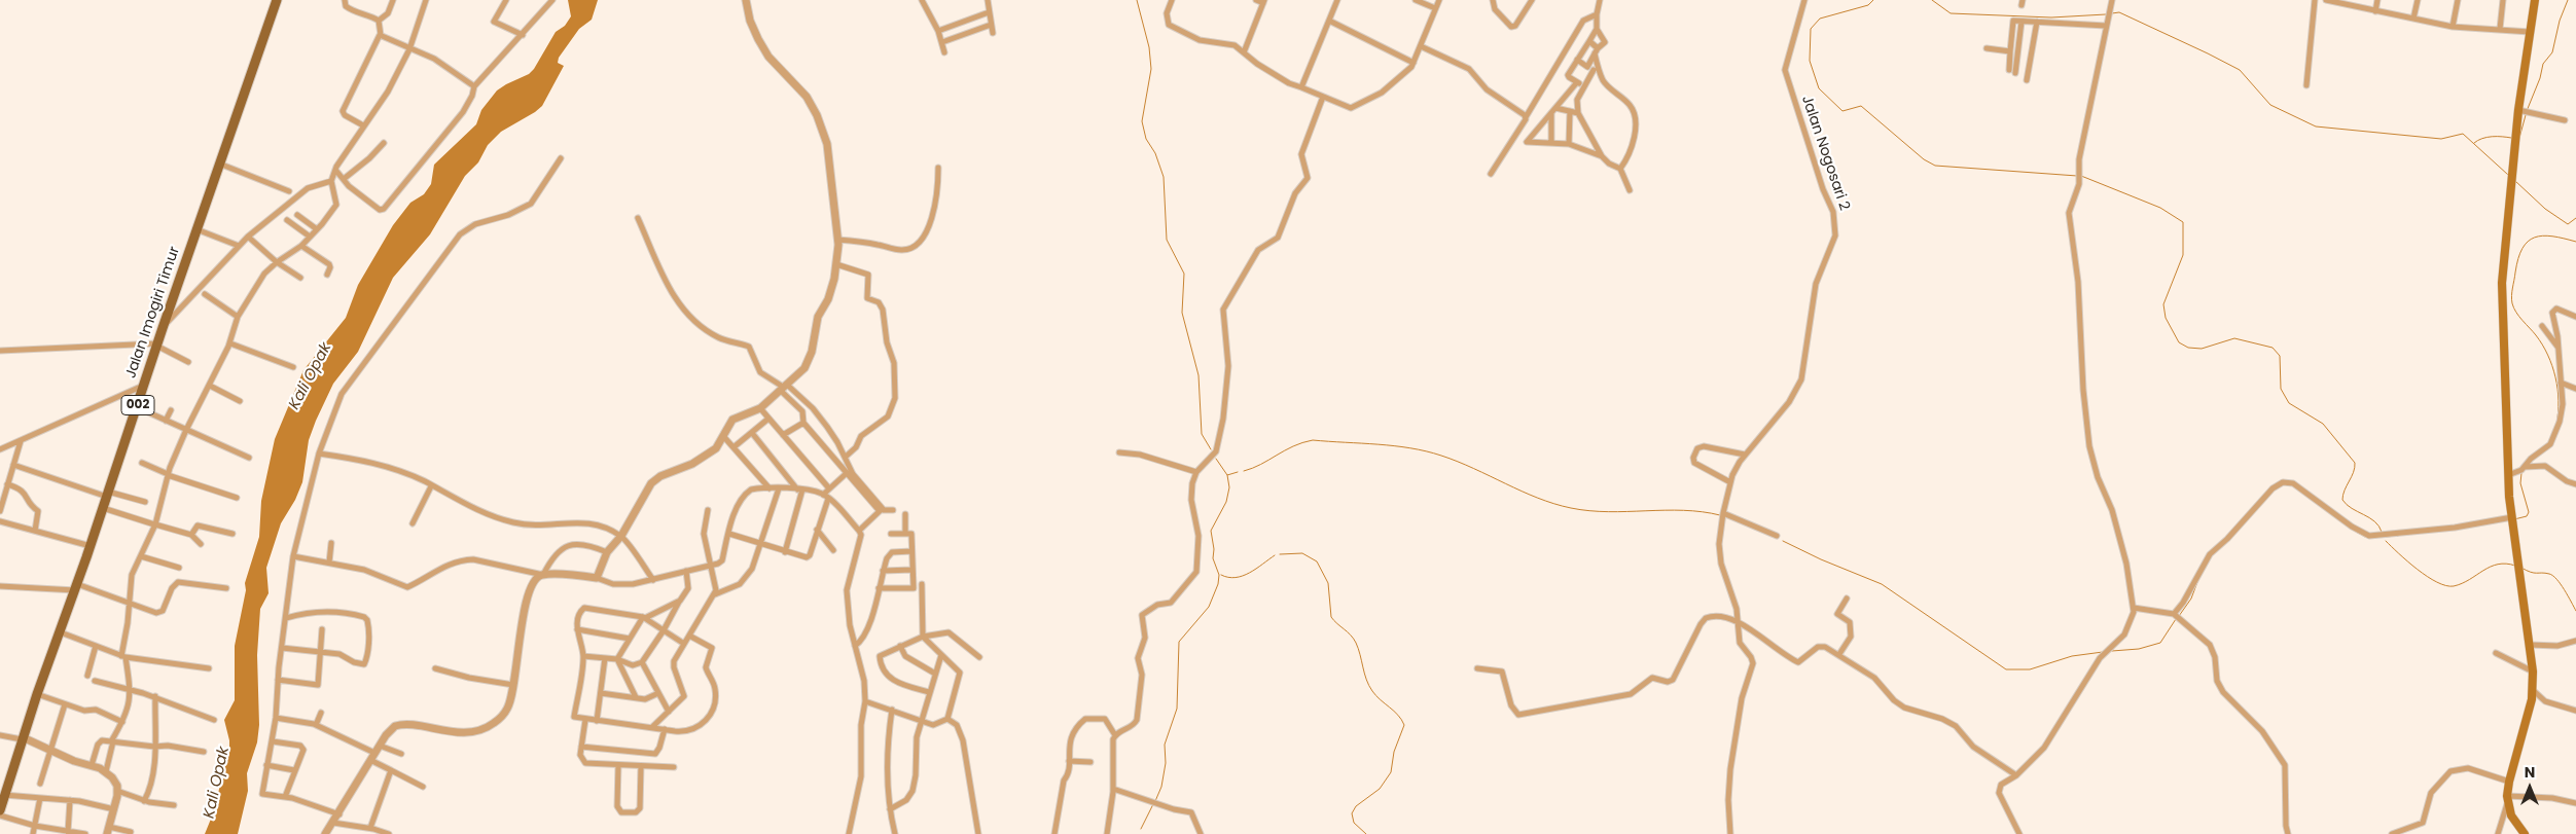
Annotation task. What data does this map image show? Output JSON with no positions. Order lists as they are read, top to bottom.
{
  "streets": {
    "main road": ["Jalan Imogiri Timur", "002"],
    "street": ["Jalan Nogosari 2"]
  },
  "water": ["Kali Opak"],
  "north": "top"
}
